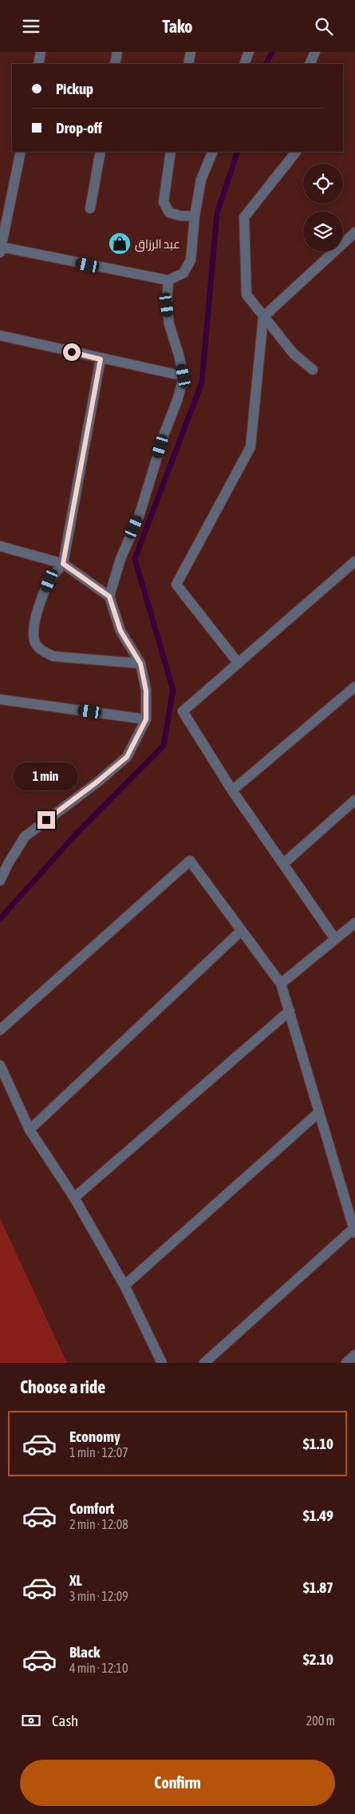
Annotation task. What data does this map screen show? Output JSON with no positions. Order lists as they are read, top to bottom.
{
  "places": {
    "shop": ["عبد الرزاق"]
  },
  "page": {
    "header": "Tako",
    "banner": ["Pickup", "Drop-off"],
    "bubble": "1 min",
    "heading": "Choose a ride",
    "list": [
      {
        "name": "Economy",
        "note": "1 min · 12:07",
        "value": "$1.10"
      },
      {
        "name": "Comfort",
        "note": "2 min · 12:08",
        "value": "$1.49"
      },
      {
        "name": "XL",
        "note": "3 min · 12:09",
        "value": "$1.87"
      },
      {
        "name": "Black",
        "note": "4 min · 12:10",
        "value": "$2.10"
      }
    ],
    "pay": ["Cash", "200 m"],
    "buttons": "Confirm"
  }
}
